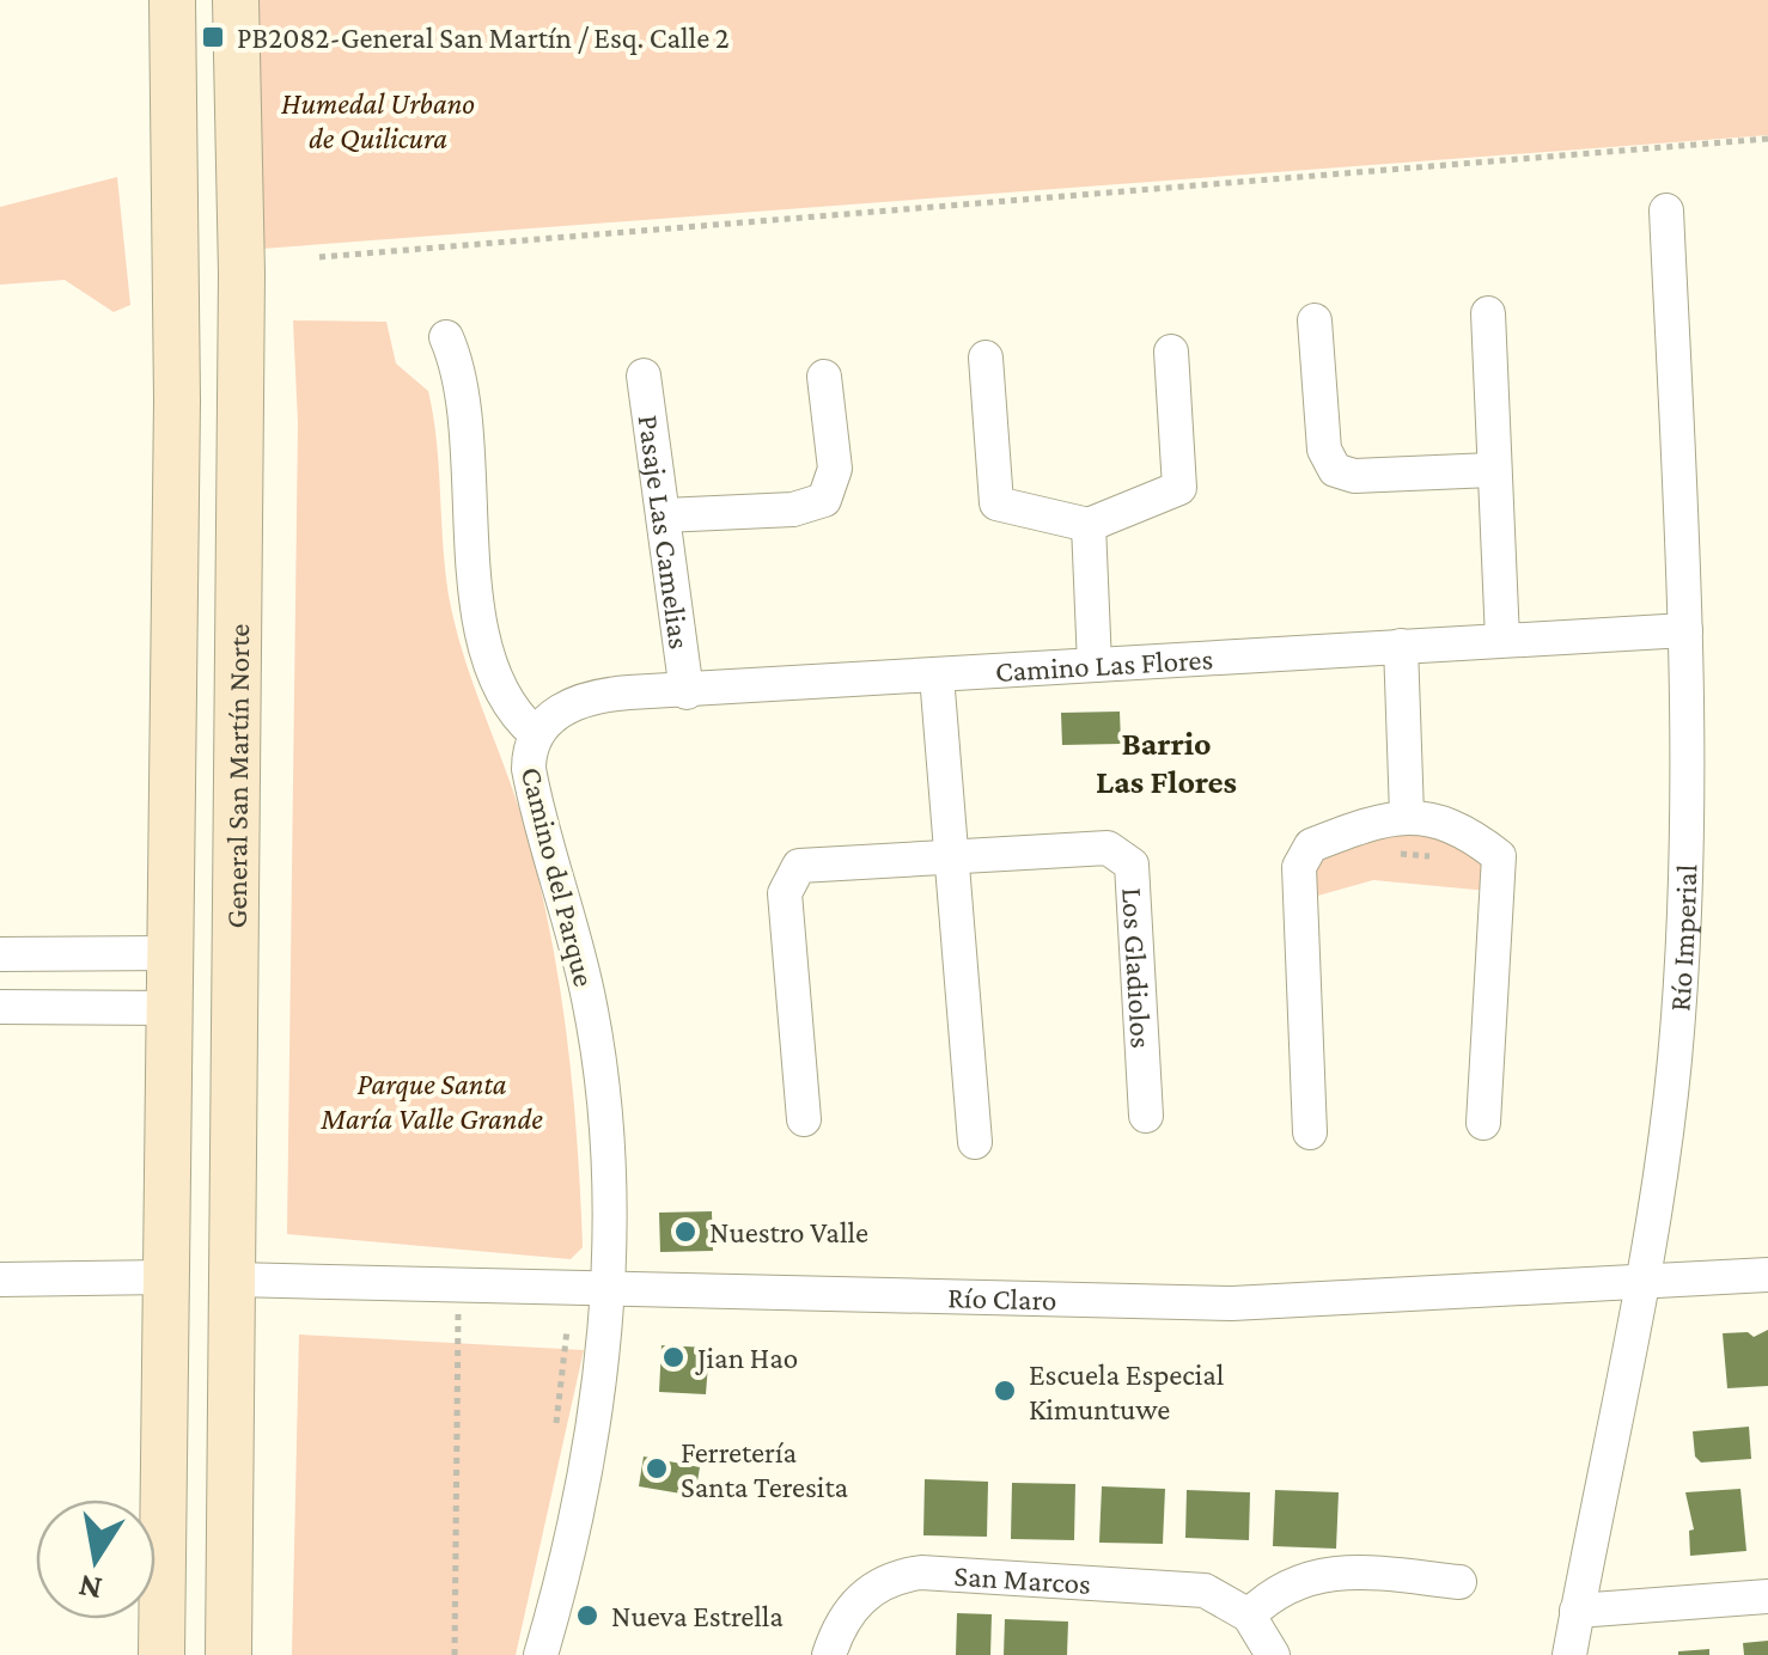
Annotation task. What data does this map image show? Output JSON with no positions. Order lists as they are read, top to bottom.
{
  "streets": {
    "main road": ["General San Martín Norte"],
    "street": [
      "Pasaje Las Camelias",
      "Camino Las Flores",
      "Camino del Parque",
      "Río Imperial",
      "Los Gladiolos",
      "Río Claro",
      "San Marcos"
    ]
  },
  "crossings": [
    ["Pasaje Las Camelias", "Camino Las Flores"],
    ["Camino Las Flores", "Camino del Parque"],
    ["Camino Las Flores", "Río Imperial"],
    ["General San Martín Norte", "Río Claro"],
    ["Camino del Parque", "Río Claro"],
    ["Río Imperial", "Río Claro"]
  ],
  "districts": ["Barrio Las Flores"],
  "parks": ["Humedal Urbano de Quilicura", "Parque Santa María Valle Grande"],
  "places": {
    "transit": ["PB2082-General San Martín / Esq. Calle 2"],
    "other": [
      "Nuestro Valle",
      "Jian Hao",
      "Escuela Especial Kimuntuwe",
      "Ferretería Santa Teresita",
      "Nueva Estrella"
    ]
  },
  "north": "bottom"
}
